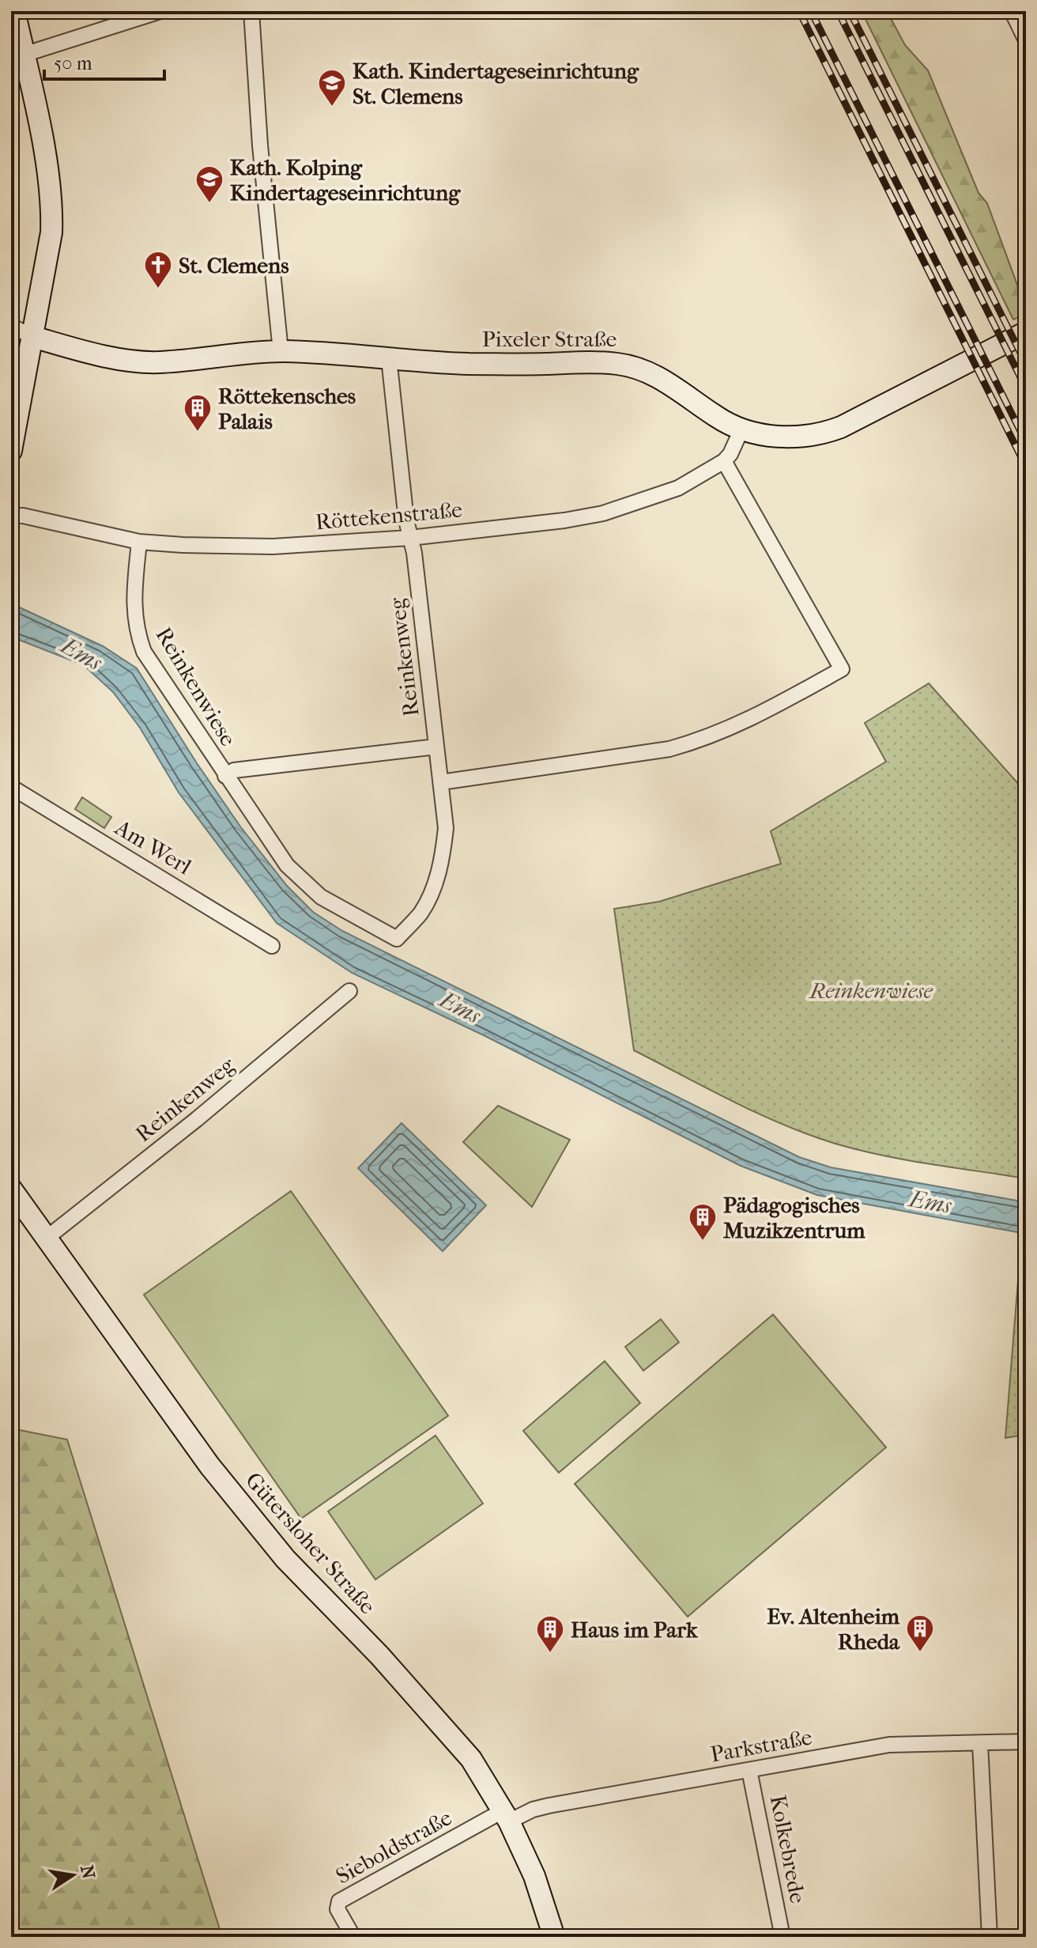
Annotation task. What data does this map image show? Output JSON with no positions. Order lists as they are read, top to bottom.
{
  "streets": {
    "main road": ["Pixeler Straße", "Gütersloher Straße"],
    "street": [
      "Röttekenstraße",
      "Reinkenweg",
      "Reinkenwiese",
      "Am Werl",
      "Parkstraße",
      "Sieboldstraße",
      "Kolkebrede"
    ]
  },
  "crossings": [
    ["Pixeler Straße", "Reinkenweg"],
    ["Röttekenstraße", "Reinkenweg"],
    ["Röttekenstraße", "Reinkenwiese"],
    ["Reinkenweg", "Reinkenwiese"],
    ["Reinkenweg", "Gütersloher Straße"],
    ["Gütersloher Straße", "Parkstraße"],
    ["Gütersloher Straße", "Sieboldstraße"],
    ["Parkstraße", "Sieboldstraße"],
    ["Parkstraße", "Kolkebrede"]
  ],
  "water": ["Ems"],
  "parks": ["Reinkenwiese"],
  "places": {
    "school or university": ["Kath. Kindertageseinrichtung St. Clemens", "Kath. Kolping Kindertageseinrichtung"],
    "church": ["St. Clemens"],
    "building": [
      "Röttekensches Palais",
      "Pädagogisches Muzikzentrum",
      "Ev. Altenheim Rheda",
      "Haus im Park"
    ]
  },
  "scale_bar": "50 m",
  "north": "right"
}
